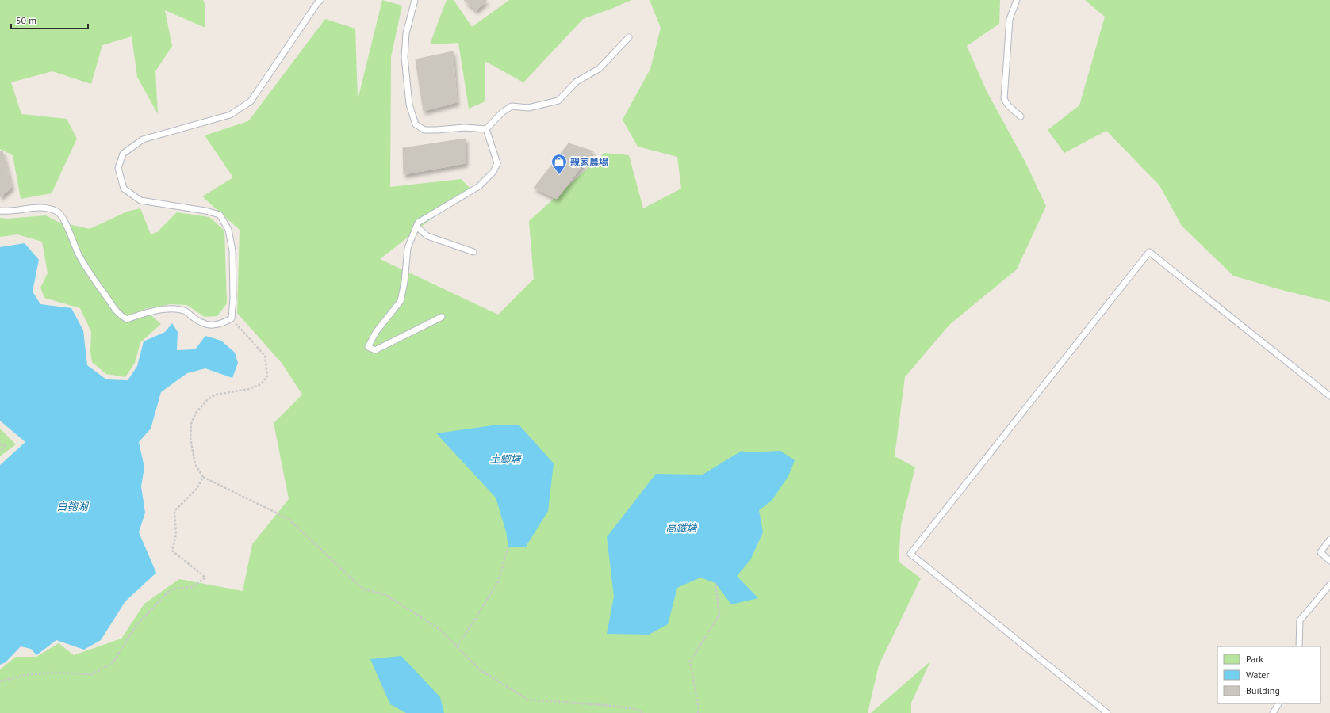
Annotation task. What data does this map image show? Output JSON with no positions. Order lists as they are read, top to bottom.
{
  "water": ["土鯽塘", "白匏湖", "高鐵塘"],
  "places": {
    "shop": ["親家農場"]
  },
  "legend": ["Park", "Water", "Building"],
  "scale_bar": "50 m"
}
